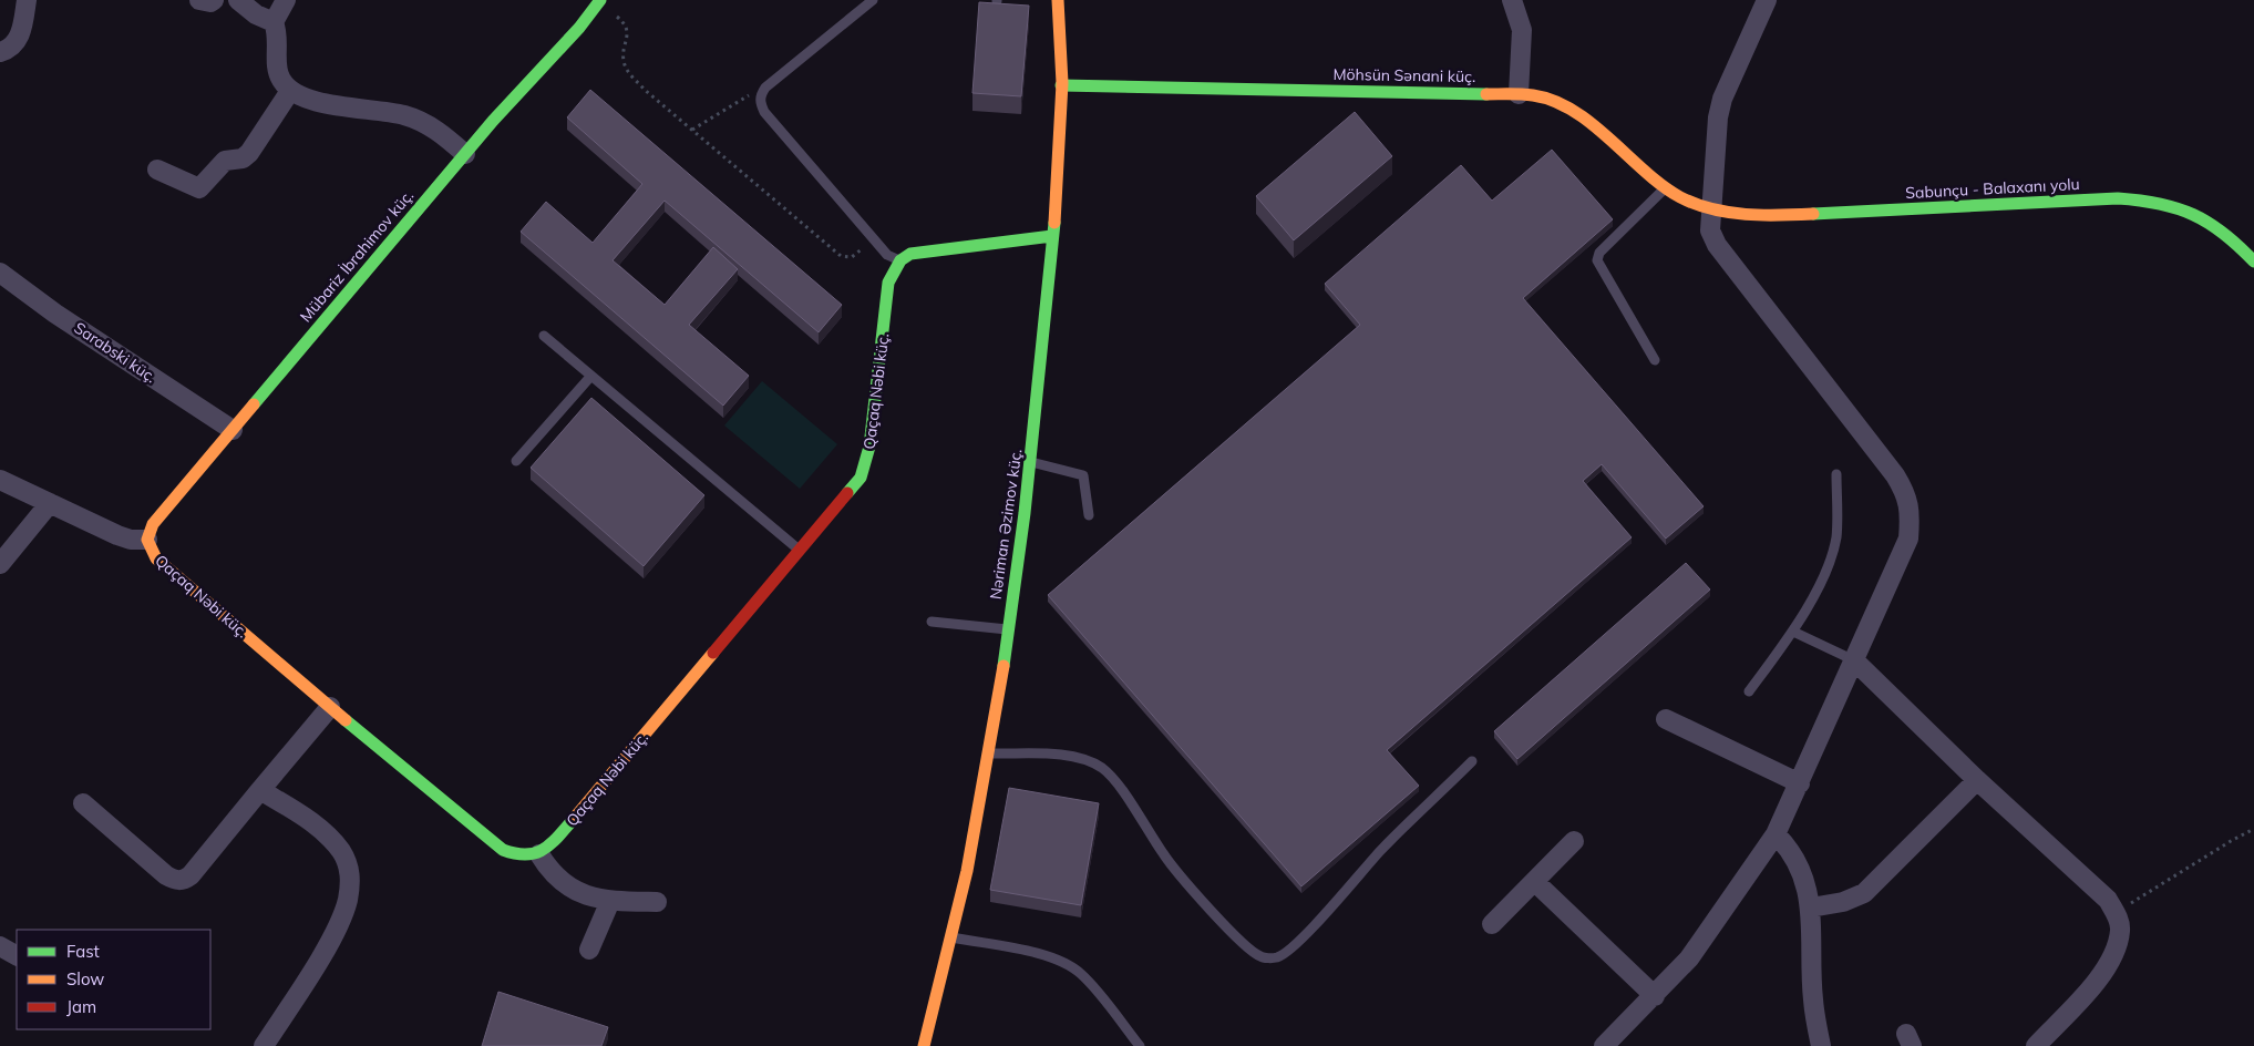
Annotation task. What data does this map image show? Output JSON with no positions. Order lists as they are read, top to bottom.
{
  "streets": {
    "street": [
      "Möhsün Sənani küç.",
      "Sabunçu - Balaxanı yolu",
      "Mübariz İbrahimov küç.",
      "Sarabski küç.",
      "Qaçaq Nəbi küç.",
      "Nəriman Əzimov küç."
    ]
  },
  "crossings": [
    ["Möhsün Sənani küç.", "Sabunçu - Balaxanı yolu"],
    ["Möhsün Sənani küç.", "Nəriman Əzimov küç."],
    ["Mübariz İbrahimov küç.", "Sarabski küç."],
    ["Mübariz İbrahimov küç.", "Qaçaq Nəbi küç."]
  ],
  "legend": ["Fast", "Slow", "Jam"]
}
